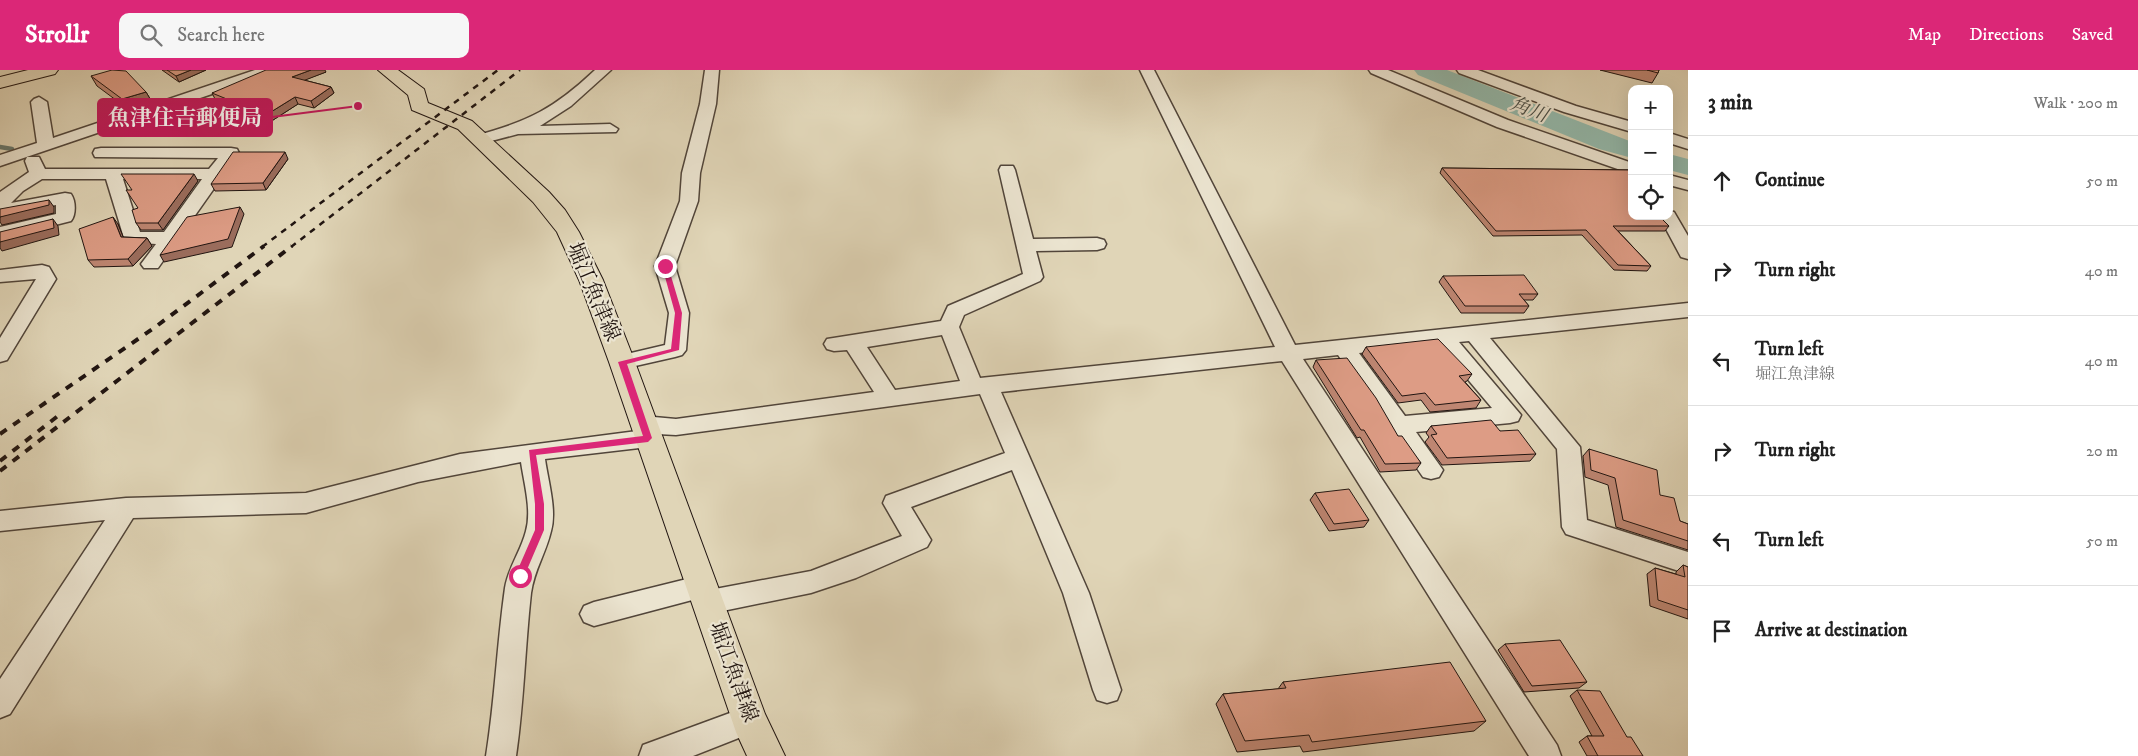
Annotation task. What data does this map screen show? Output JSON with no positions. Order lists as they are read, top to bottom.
{
  "streets": {
    "main road": ["堀江魚津線"]
  },
  "water": ["角川"],
  "places": ["魚津住吉郵便局"],
  "page": {
    "header": "Strollr",
    "search": "Search here",
    "nav": ["Map", "Directions", "Saved"],
    "heading": ["3 min", "Walk · 200 m"],
    "map_buttons": ["+", "−"],
    "list": [
      ["Continue", "50 m"],
      ["Turn right", "40 m"],
      ["Turn left", "堀江魚津線", "40 m"],
      ["Turn right", "20 m"],
      ["Turn left", "50 m"],
      "Arrive at destination"
    ]
  }
}
